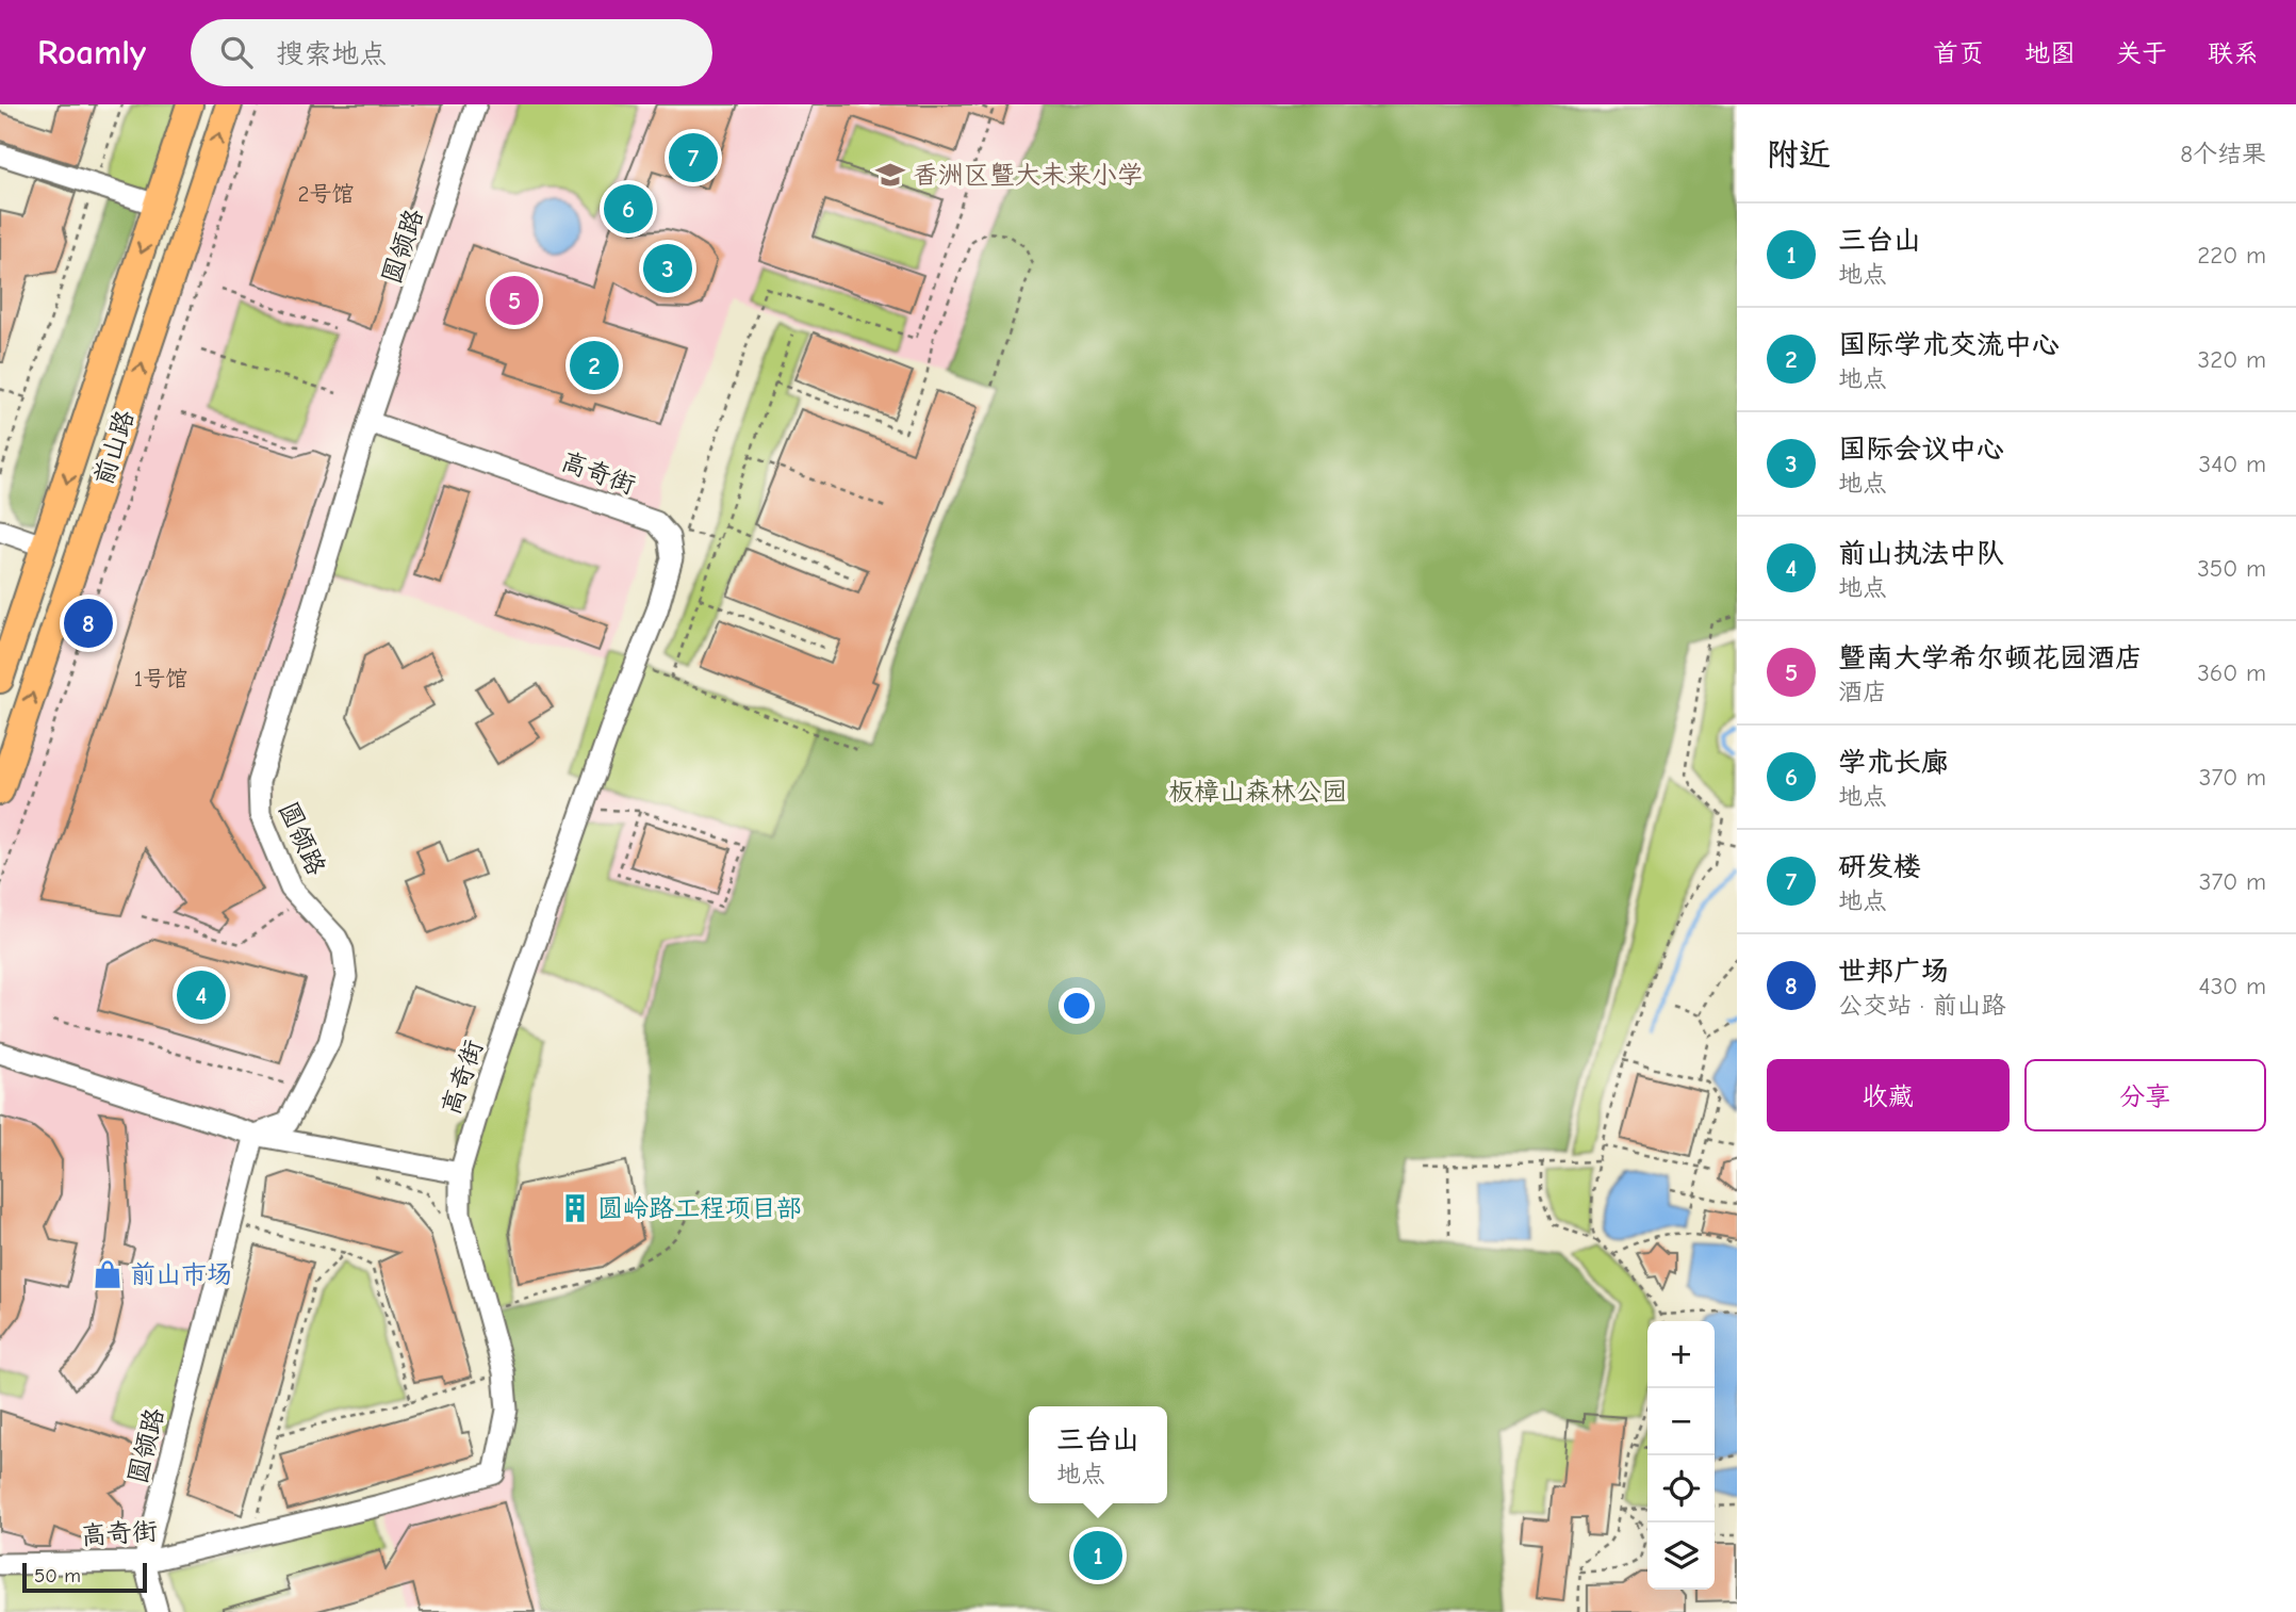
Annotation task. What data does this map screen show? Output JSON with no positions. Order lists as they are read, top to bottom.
{
  "streets": {
    "main road": ["前山路"],
    "lane": ["圆领路", "高奇街"]
  },
  "crossings": [
    ["圆领路", "高奇街"]
  ],
  "parks": ["板樟山森林公园"],
  "places": {
    "school or university": ["香洲区暨大未来小学"],
    "building": ["圆岭路工程项目部"],
    "shop": ["前山市场"]
  },
  "house_numbers": ["2号馆", "1号馆"],
  "scale_bar": "50 m",
  "page": {
    "header": "Roamly",
    "search": "搜索地点",
    "nav": [
      "首页",
      "地图",
      "关于",
      "联系"
    ],
    "heading": ["附近", "8个结果"],
    "pins": [
      "7",
      "6",
      "3",
      "5",
      "2",
      "8",
      "4",
      "1"
    ],
    "list": [
      {
        "mark": "1",
        "name": "三台山",
        "note": "地点",
        "value": "220 m"
      },
      {
        "mark": "2",
        "name": "国际学术交流中心",
        "note": "地点",
        "value": "320 m"
      },
      {
        "mark": "3",
        "name": "国际会议中心",
        "note": "地点",
        "value": "340 m"
      },
      {
        "mark": "4",
        "name": "前山执法中队",
        "note": "地点",
        "value": "350 m"
      },
      {
        "mark": "5",
        "name": "暨南大学希尔顿花园酒店",
        "note": "酒店",
        "value": "360 m"
      },
      {
        "mark": "6",
        "name": "学术长廊",
        "note": "地点",
        "value": "370 m"
      },
      {
        "mark": "7",
        "name": "研发楼",
        "note": "地点",
        "value": "370 m"
      },
      {
        "mark": "8",
        "name": "世邦广场",
        "note": "公交站 · 前山路",
        "value": "430 m"
      }
    ],
    "buttons": ["收藏", "分享"],
    "map_buttons": ["+", "−"],
    "popup": ["三台山", "地点"],
    "scale": "50 m"
  }
}
